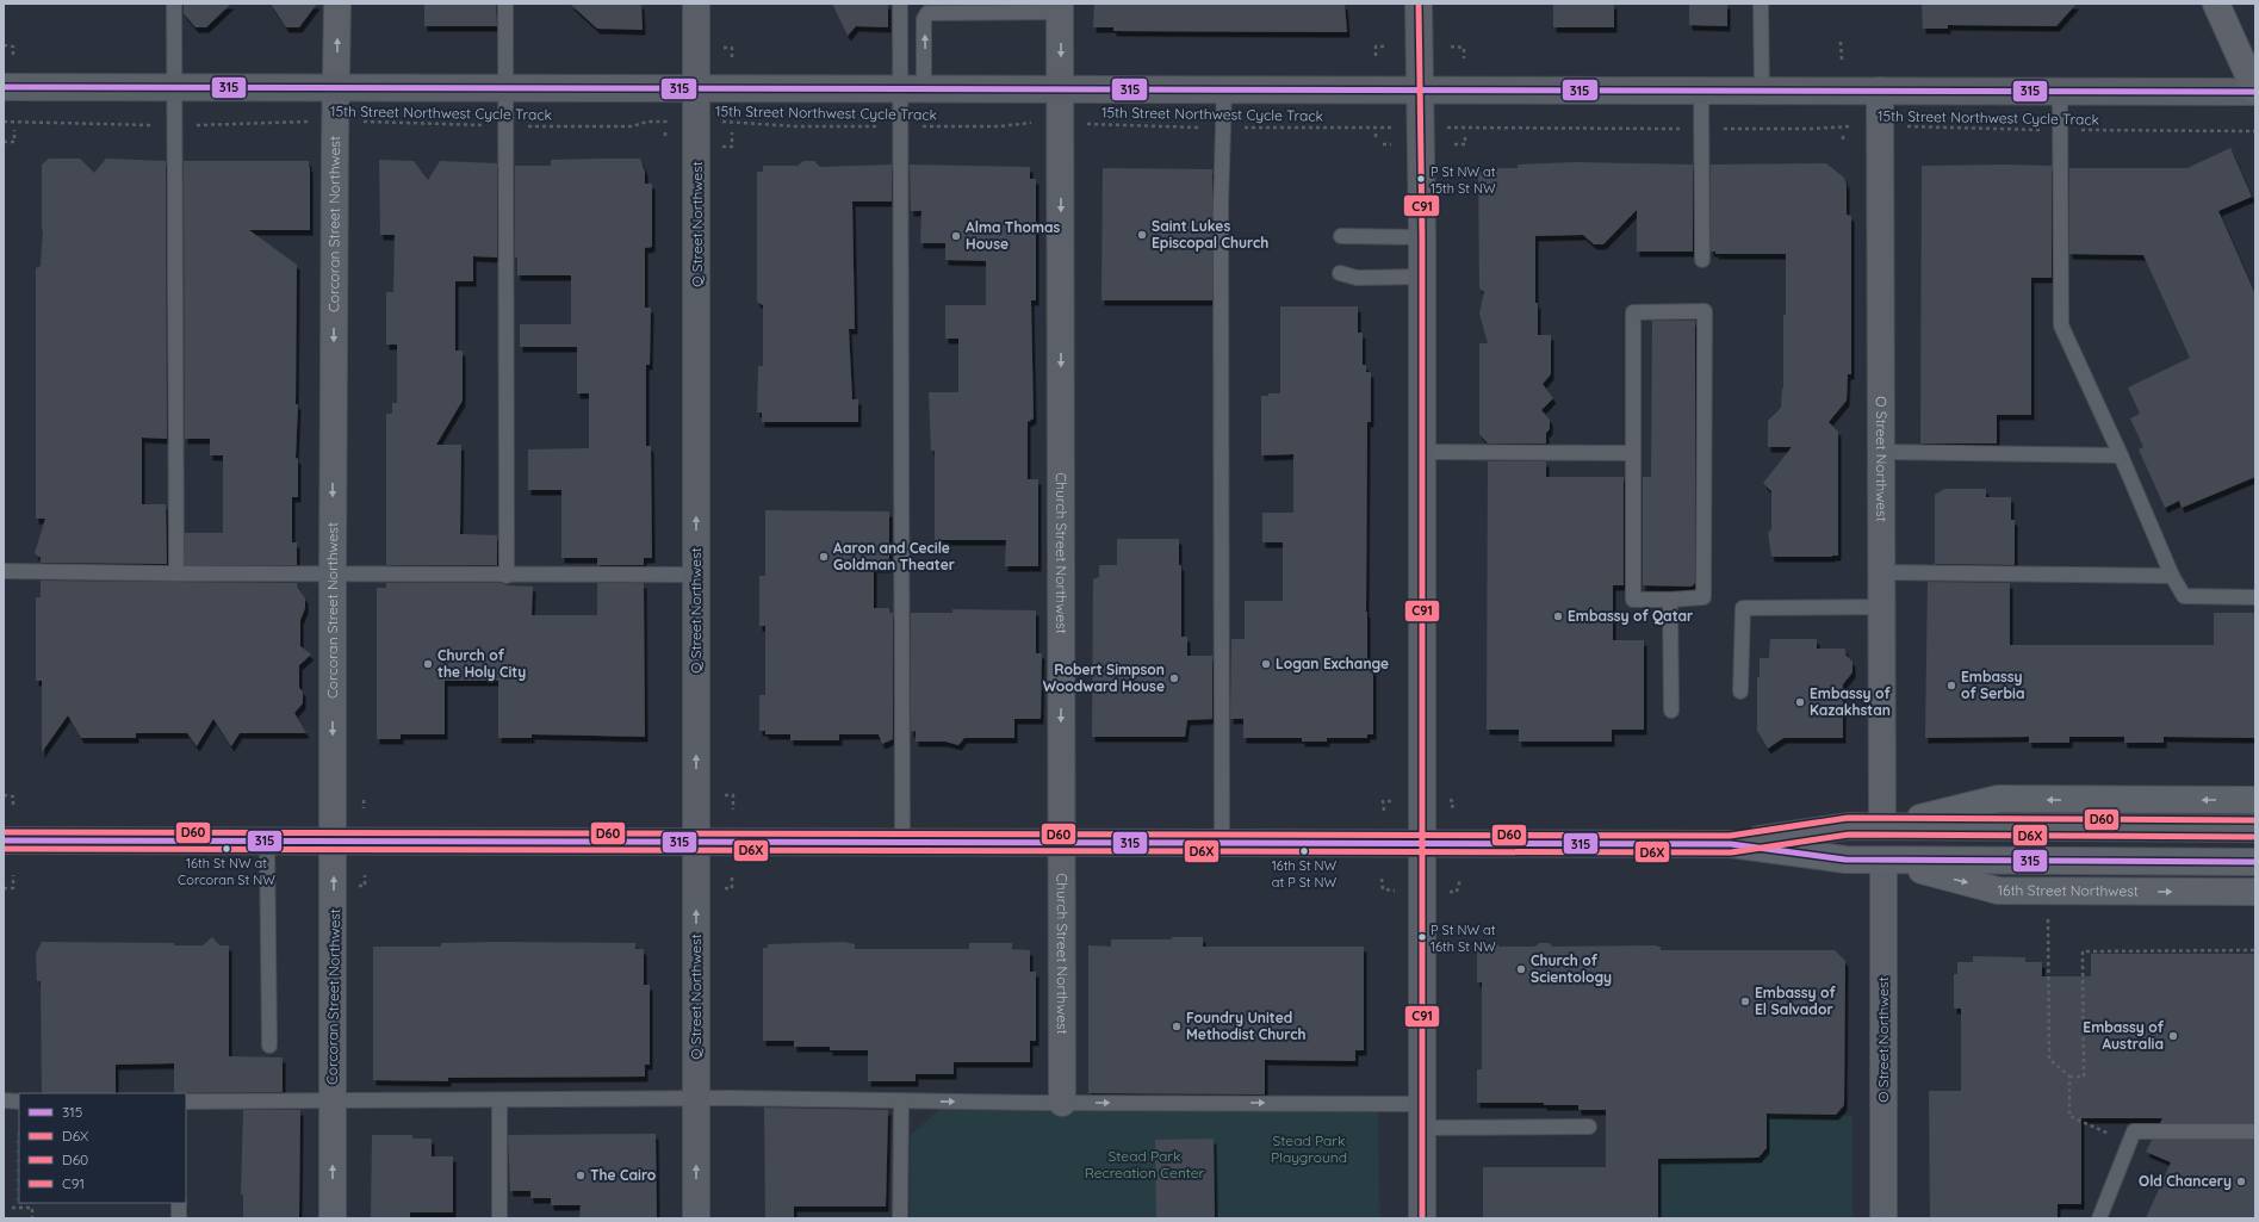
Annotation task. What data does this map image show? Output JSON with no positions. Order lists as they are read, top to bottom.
{
  "streets": {
    "main road": ["Q Street Northwest", "16th Street Northwest"],
    "street": ["Corcoran Street Northwest", "O Street Northwest", "Church Street Northwest"],
    "path": ["15th Street Northwest Cycle Track"]
  },
  "crossings": [
    ["15th Street Northwest Cycle Track", "Corcoran Street Northwest"],
    ["15th Street Northwest Cycle Track", "Q Street Northwest"],
    ["15th Street Northwest Cycle Track", "O Street Northwest"],
    ["15th Street Northwest Cycle Track", "Church Street Northwest"],
    ["Corcoran Street Northwest", "16th Street Northwest"],
    ["Q Street Northwest", "16th Street Northwest"],
    ["O Street Northwest", "16th Street Northwest"],
    ["Church Street Northwest", "16th Street Northwest"]
  ],
  "one_way": ["Q Street Northwest", "Church Street Northwest"],
  "parks": ["Stead Park Playground", "Stead Park Recreation Center"],
  "places": [
    "P St NW at 15th St NW",
    "Saint Lukes Episcopal Church",
    "Alma Thomas House",
    "Aaron and Cecile Goldman Theater",
    "Embassy of Qatar",
    "Church of the Holy City",
    "Logan Exchange",
    "Robert Simpson Woodward House",
    "Embassy of Serbia",
    "Embassy of Kazakhstan",
    "16th St NW at Corcoran St NW",
    "16th St NW at P St NW",
    "P St NW at 16th St NW",
    "Church of Scientology",
    "Embassy of El Salvador",
    "Foundry United Methodist Church",
    "Embassy of Australia",
    "The Cairo",
    "Old Chancery"
  ],
  "lines": [
    "transit line C91",
    "transit line 315",
    "transit line D60",
    "transit line D6X"
  ],
  "legend": [
    "315",
    "D6X",
    "D60",
    "C91"
  ]
}
